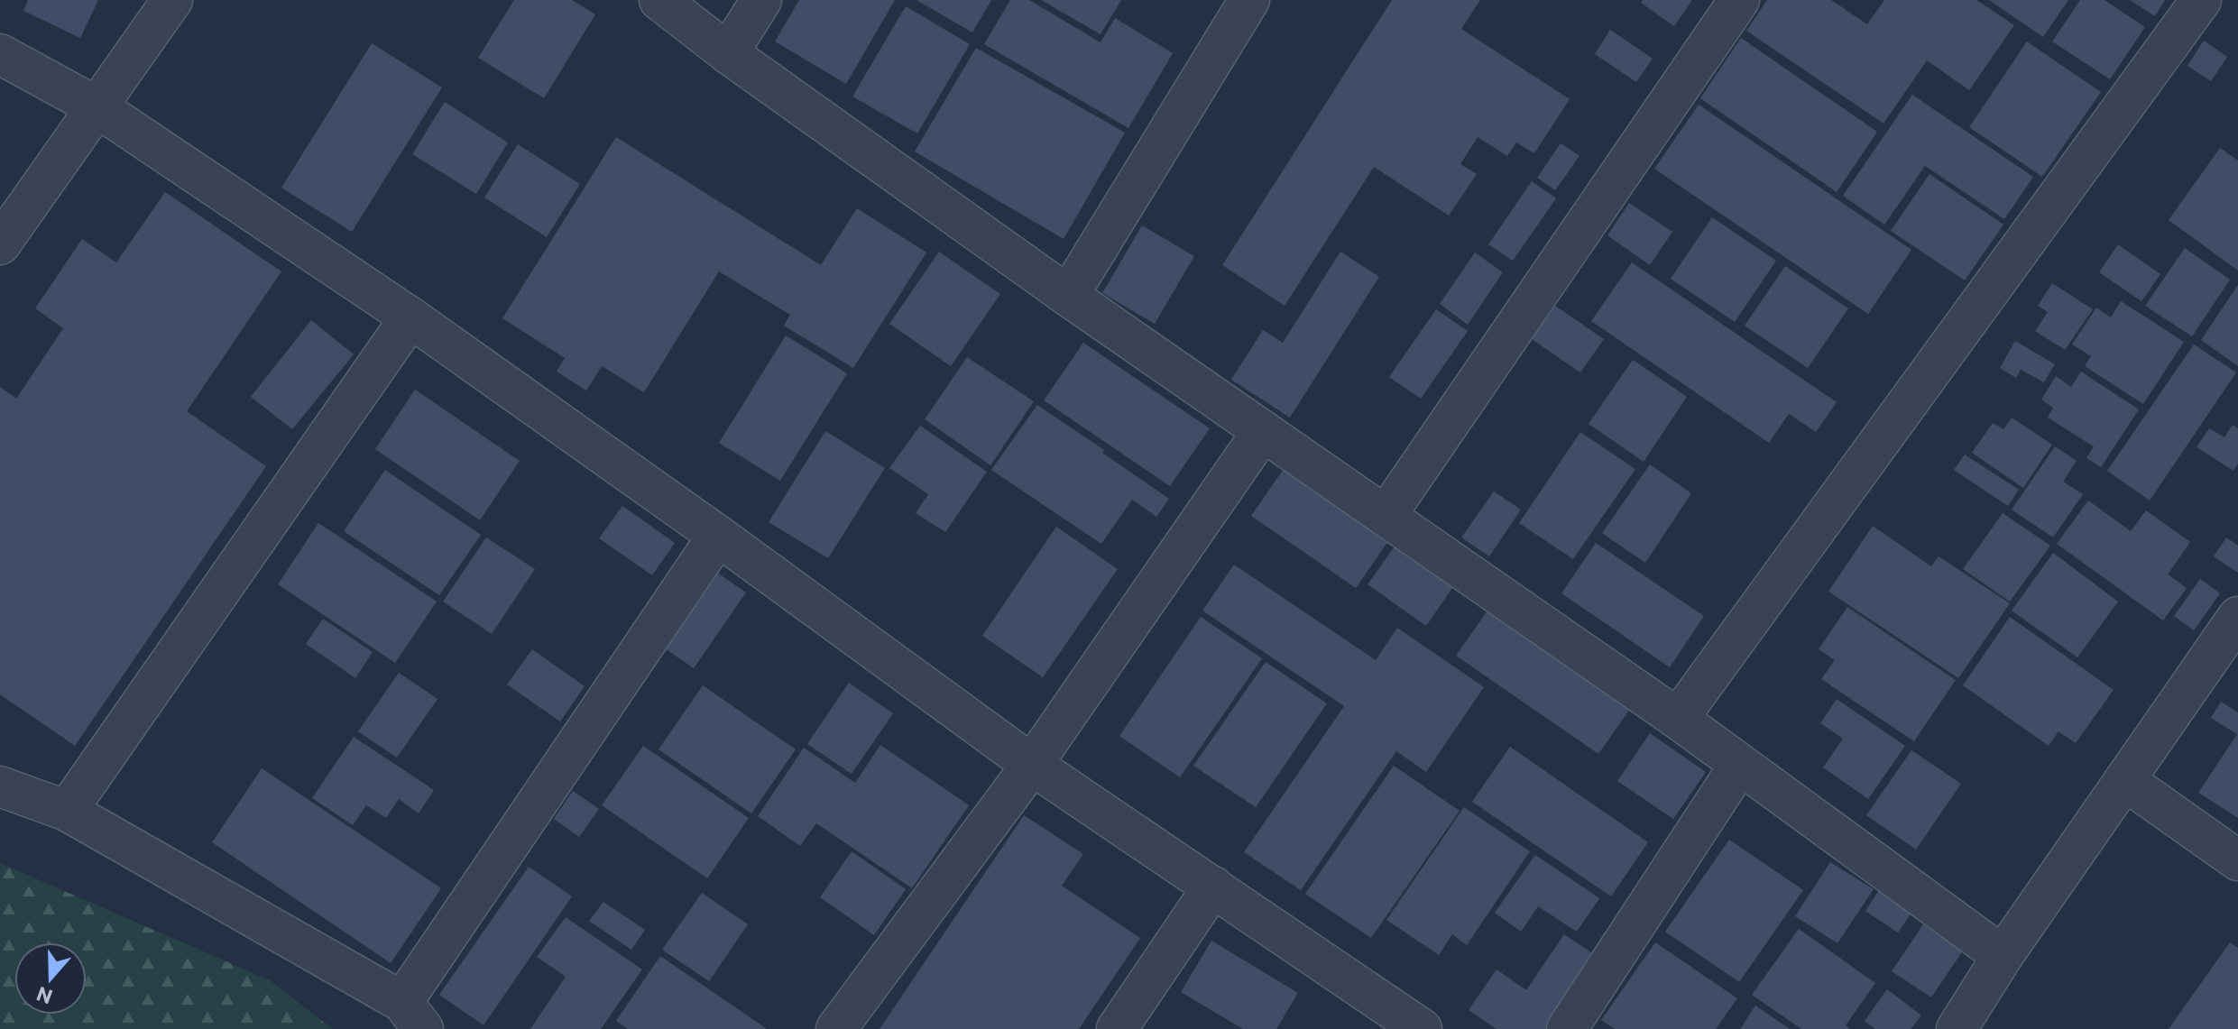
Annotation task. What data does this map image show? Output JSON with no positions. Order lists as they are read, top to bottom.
{
  "north": "bottom"
}
